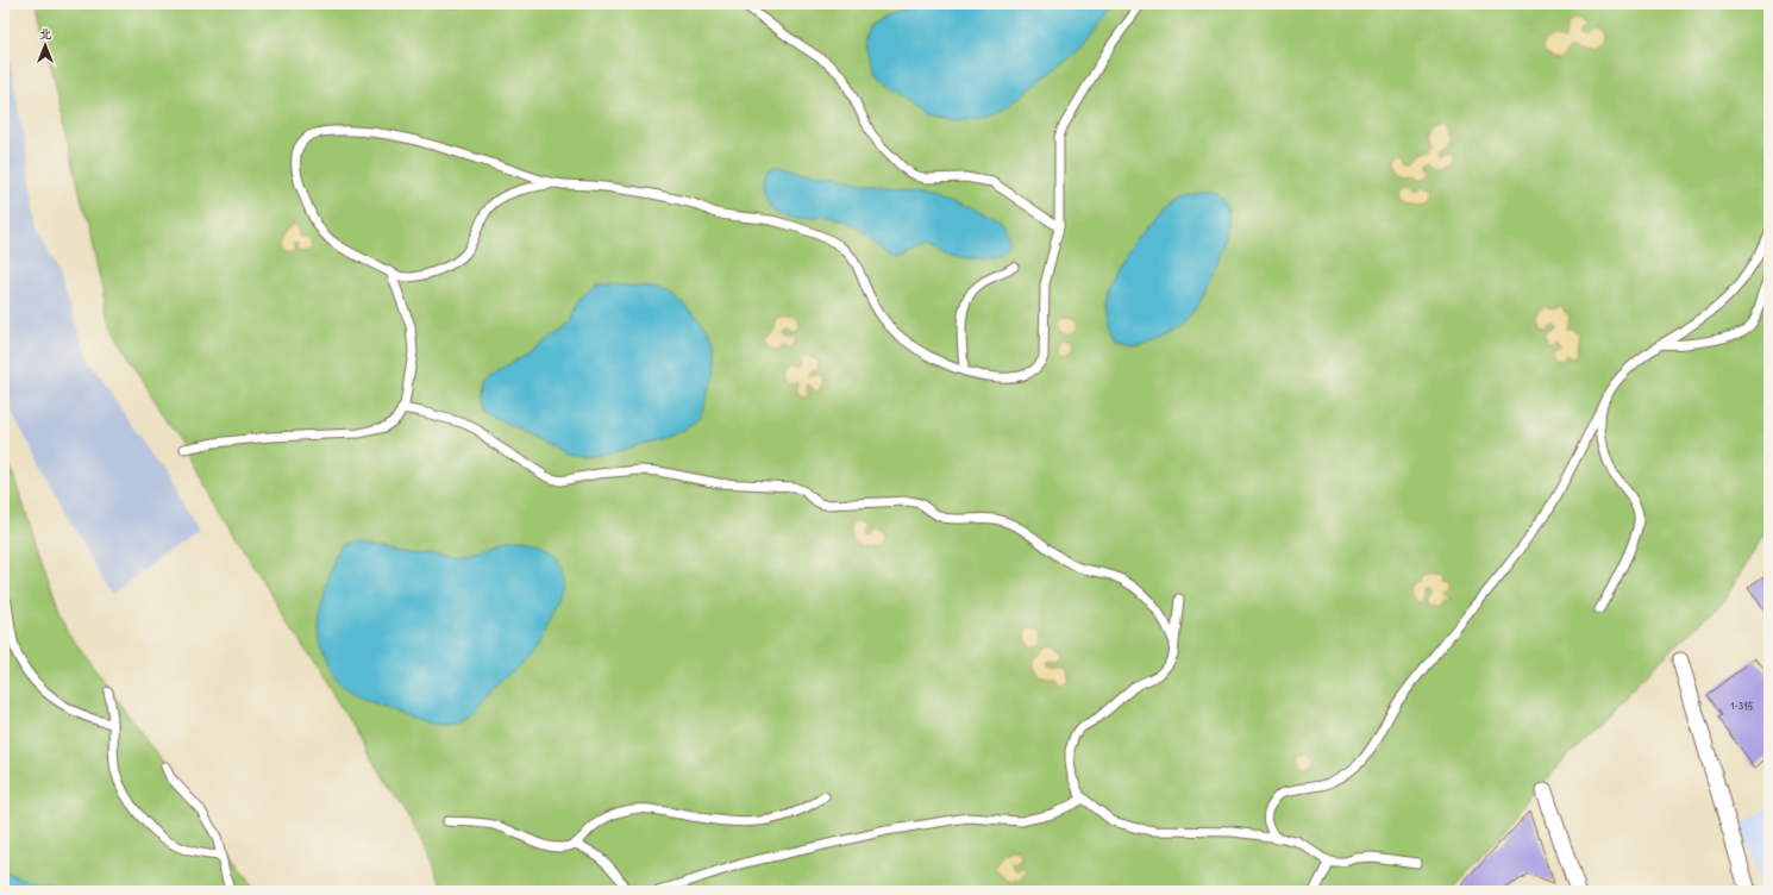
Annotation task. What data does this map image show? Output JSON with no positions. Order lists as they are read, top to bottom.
{
  "house_numbers": ["1-3栋"],
  "north": "top"
}
